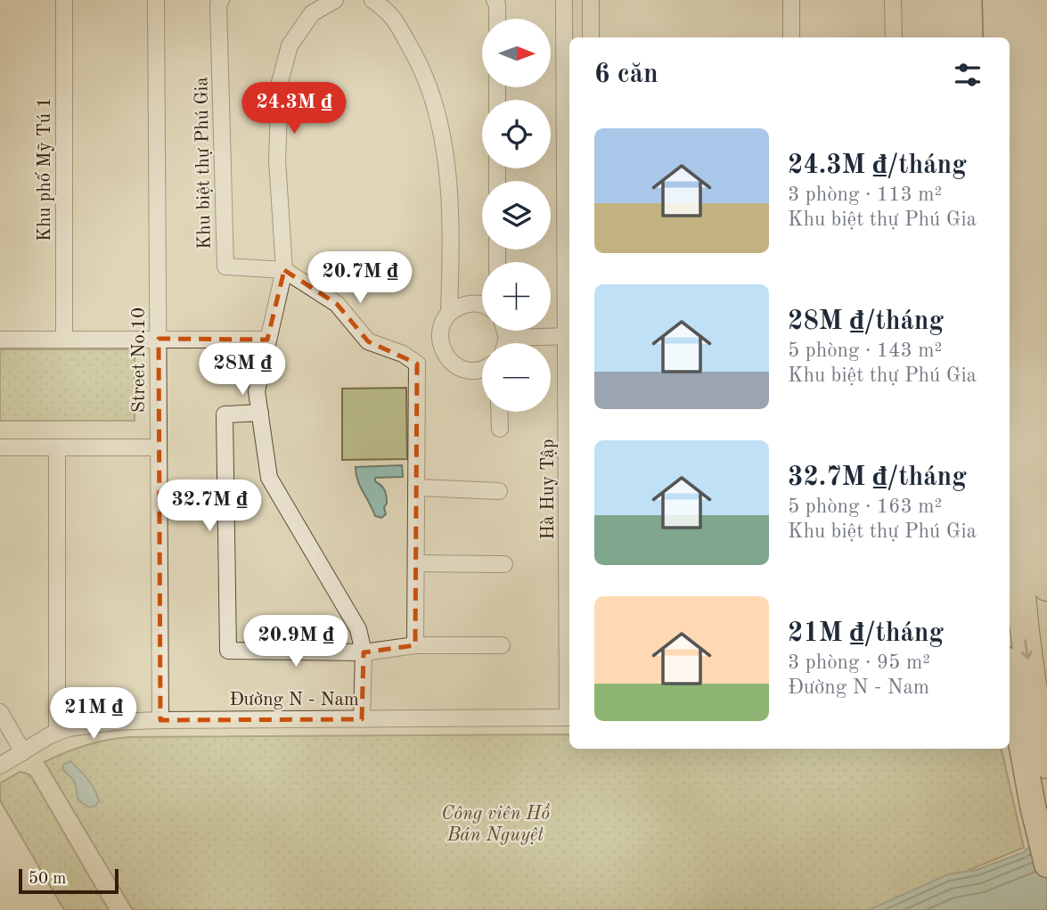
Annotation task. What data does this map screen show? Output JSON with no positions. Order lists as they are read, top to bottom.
{
  "streets": {
    "street": [
      "Khu biệt thự Phú Gia",
      "Khu phố Mỹ Tú 1",
      "Street No.10",
      "Hà Huy Tập",
      "Đường N - Nam"
    ]
  },
  "crossings": [
    ["Street No.10", "Đường N - Nam"],
    ["Hà Huy Tập", "Đường N - Nam"]
  ],
  "parks": ["Công viên Hồ Bán Nguyệt"],
  "scale_bar": "50 m",
  "north": "right",
  "page": {
    "map_buttons": ["+", "−"],
    "heading": "6 căn",
    "price": [
      "24.3M ₫",
      "20.7M ₫",
      "28M ₫",
      "32.7M ₫",
      "20.9M ₫",
      "21M ₫"
    ],
    "list": [
      {
        "name": "24.3M ₫/tháng",
        "note": "3 phòng · 113 m² · Khu biệt thự Phú Gia"
      },
      {
        "name": "28M ₫/tháng",
        "note": "5 phòng · 143 m² · Khu biệt thự Phú Gia"
      },
      {
        "name": "32.7M ₫/tháng",
        "note": "5 phòng · 163 m² · Khu biệt thự Phú Gia"
      },
      {
        "name": "21M ₫/tháng",
        "note": "3 phòng · 95 m² · Đường N - Nam"
      }
    ],
    "scale": "50 m"
  }
}
